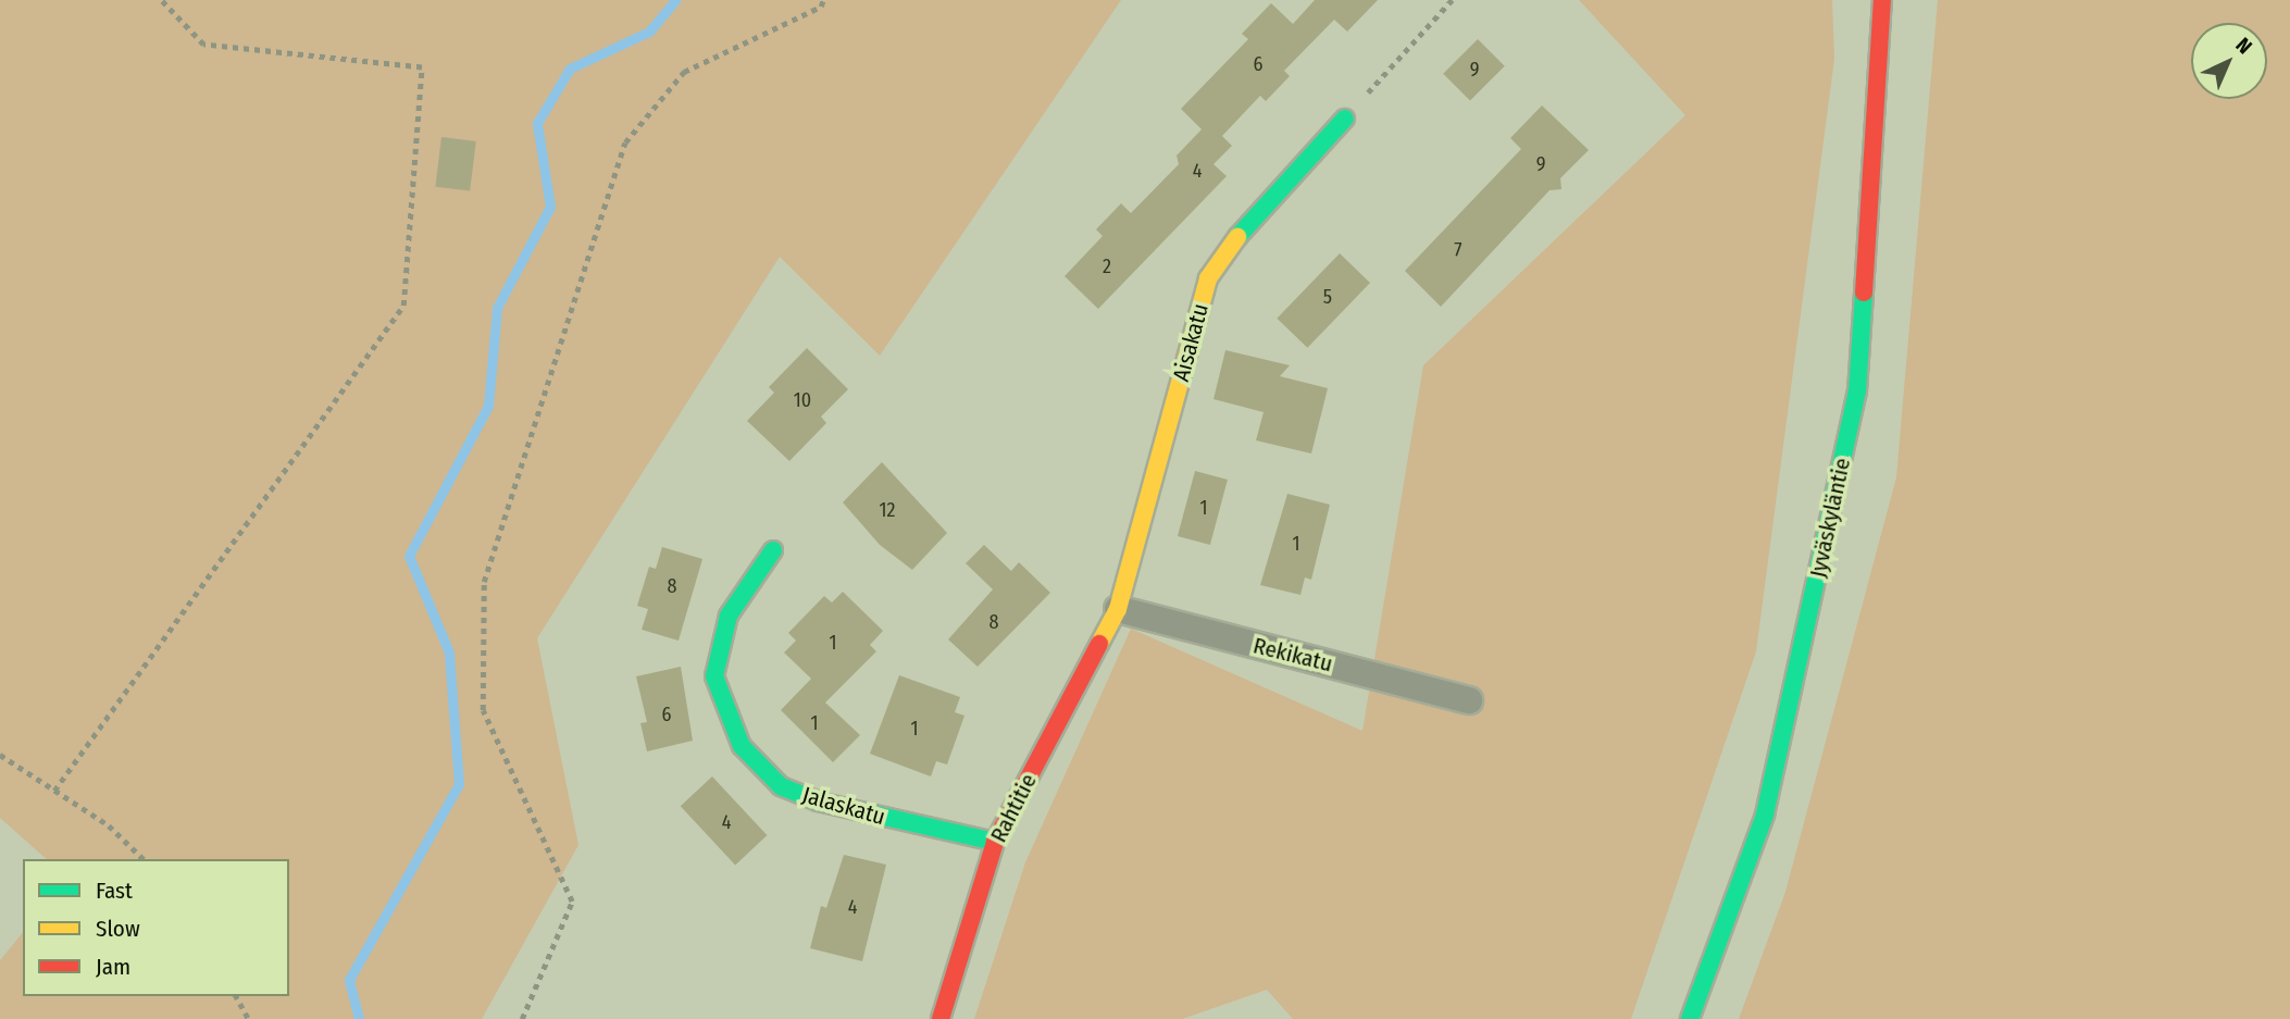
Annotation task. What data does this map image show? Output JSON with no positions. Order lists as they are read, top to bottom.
{
  "streets": {
    "main road": [
      "Aisakatu",
      "Jyväskyläntie",
      "Jalaskatu",
      "Rahtitie"
    ],
    "street": ["Rekikatu"]
  },
  "crossings": [
    ["Aisakatu", "Rekikatu"],
    ["Aisakatu", "Rahtitie"],
    ["Rekikatu", "Rahtitie"],
    ["Jalaskatu", "Rahtitie"]
  ],
  "house_numbers": [
    "6",
    "9",
    "9",
    "4",
    "7",
    "2",
    "5",
    "10",
    "1",
    "12",
    "1",
    "8",
    "8",
    "1",
    "6",
    "1",
    "1",
    "4",
    "4"
  ],
  "legend": ["Fast", "Slow", "Jam"],
  "north": "top right"
}
